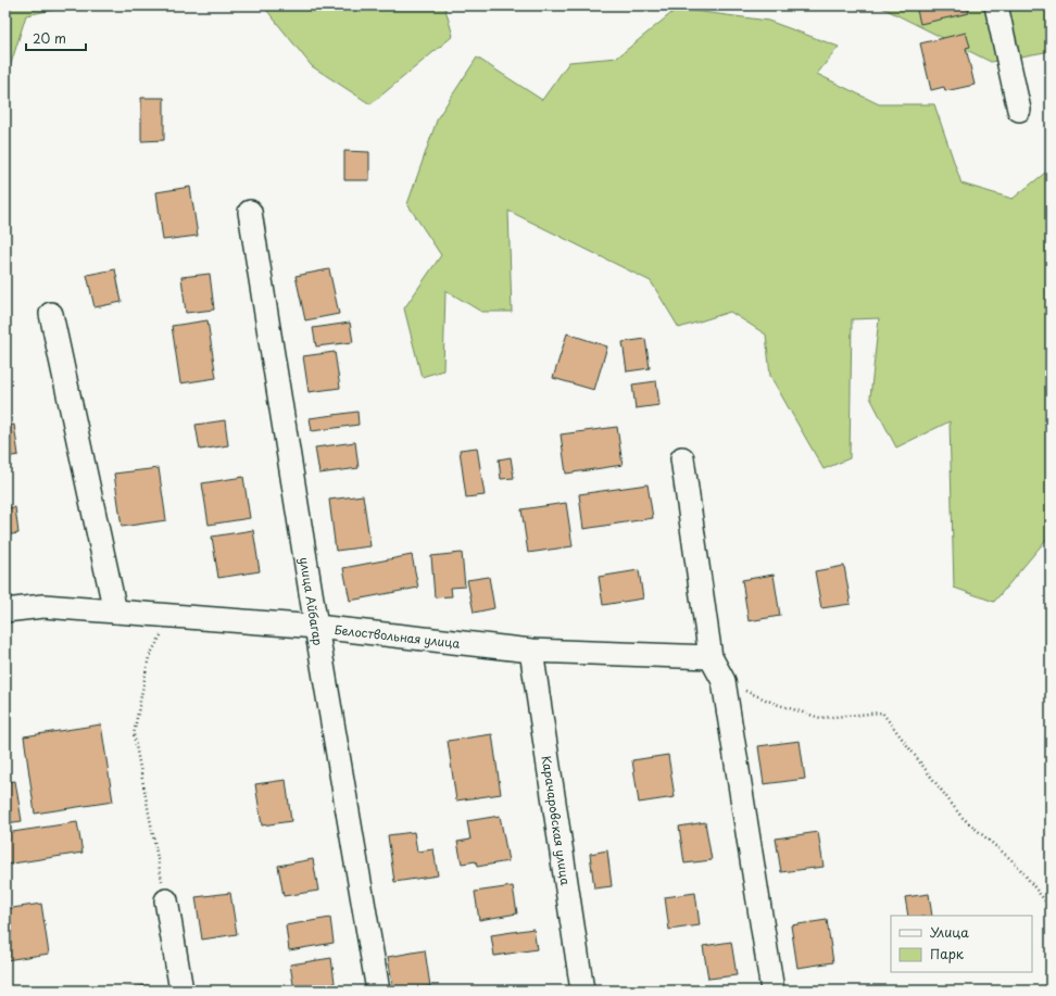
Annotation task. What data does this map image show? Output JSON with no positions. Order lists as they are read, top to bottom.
{
  "streets": {
    "street": ["улица Айбагар", "Белоствольная улица", "Карачаровская улица"]
  },
  "crossings": [
    ["улица Айбагар", "Белоствольная улица"],
    ["Белоствольная улица", "Карачаровская улица"]
  ],
  "legend": ["Улица", "Парк"],
  "scale_bar": "20 m"
}
